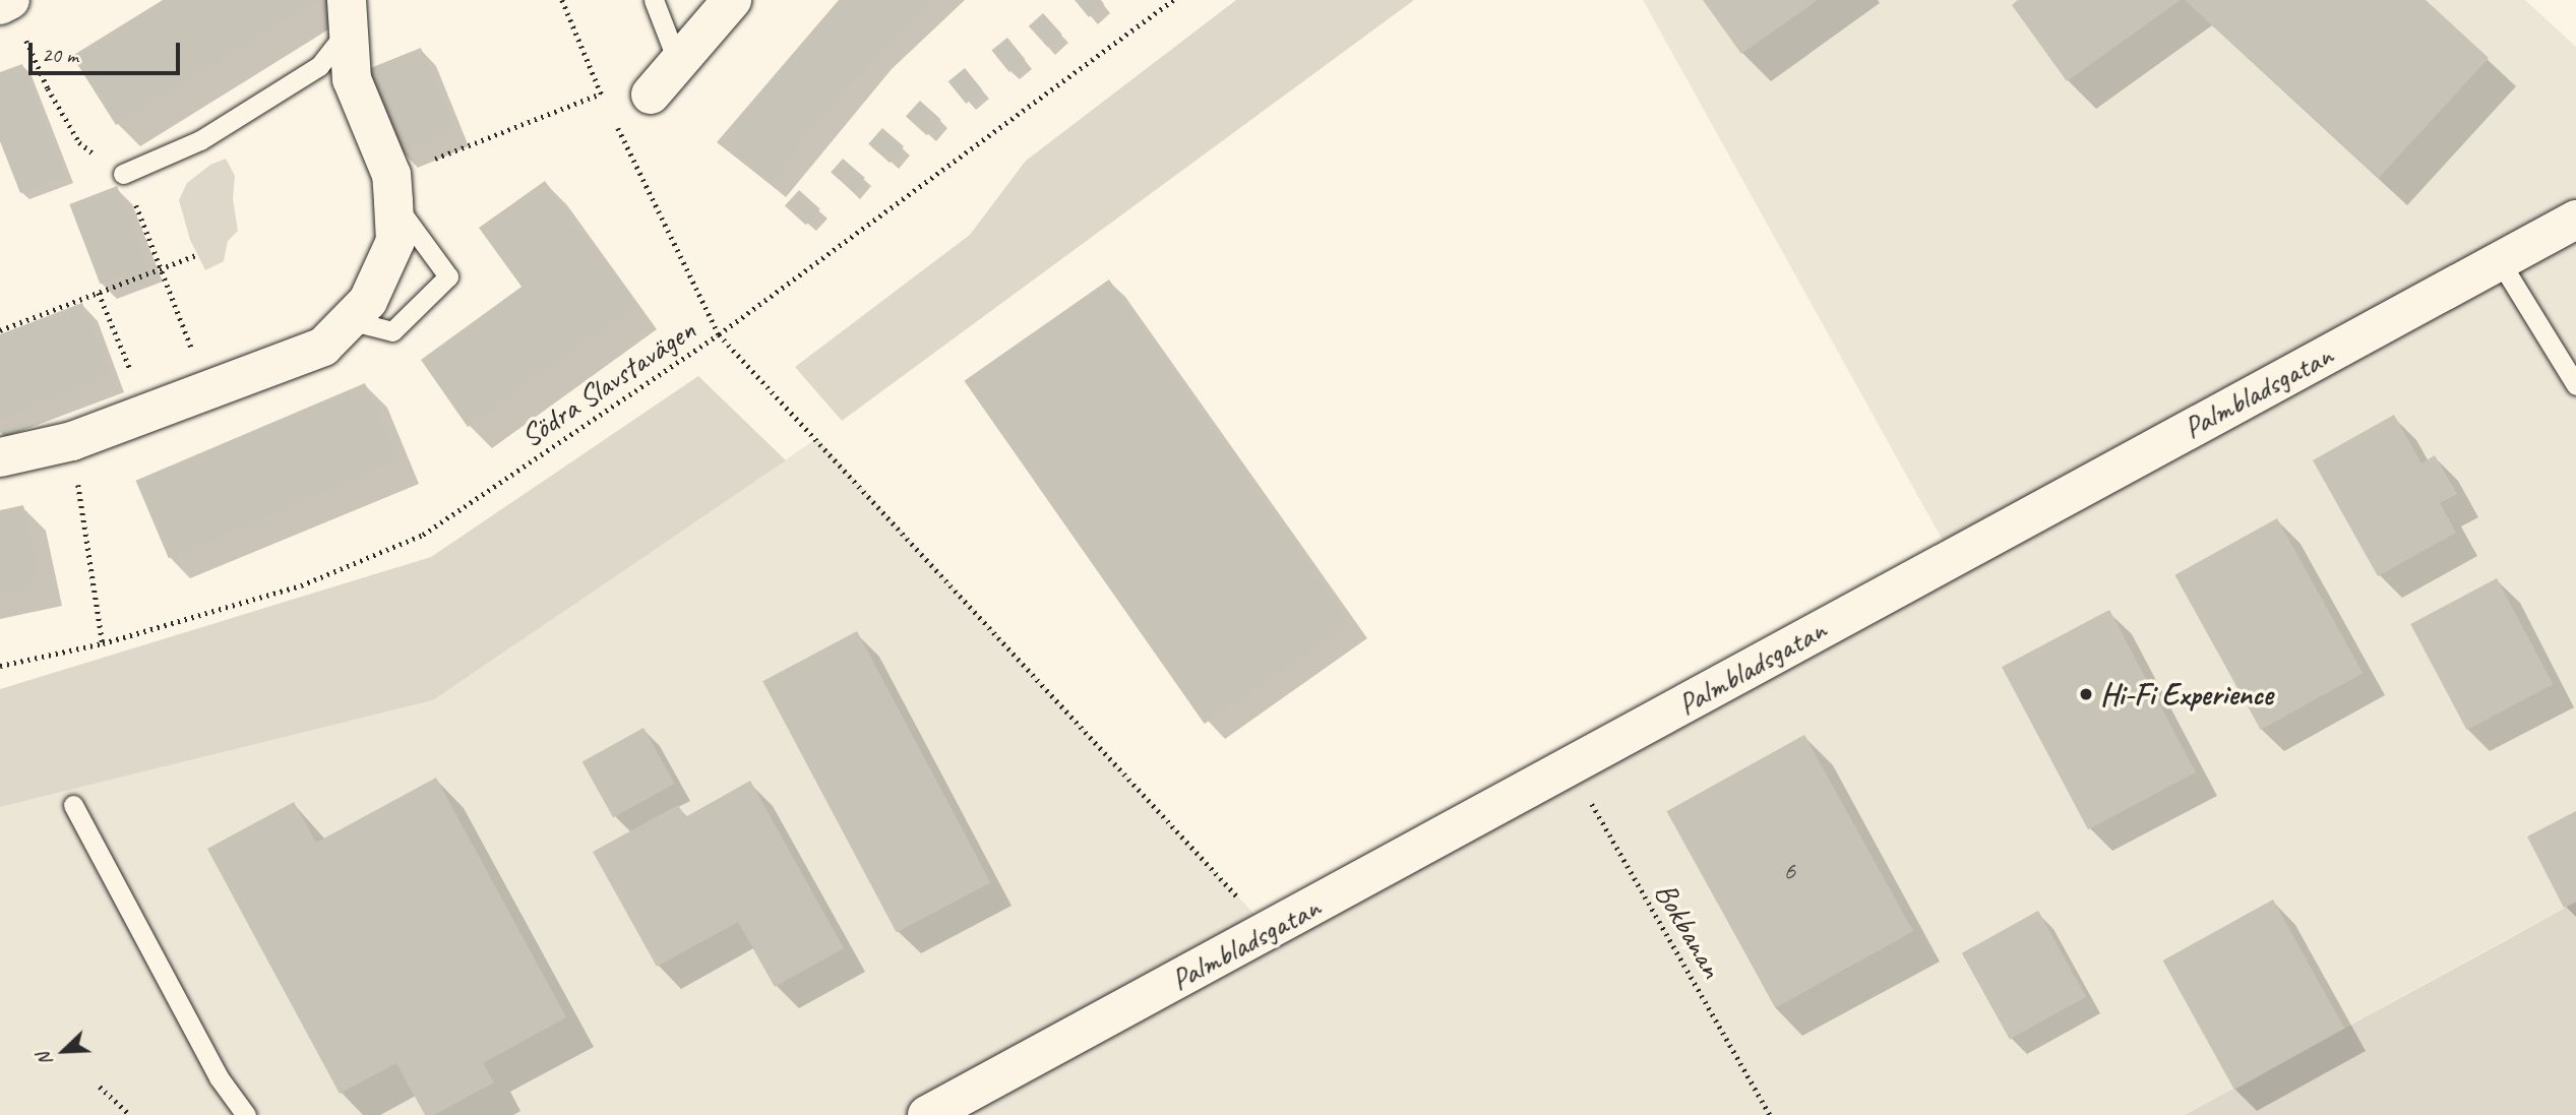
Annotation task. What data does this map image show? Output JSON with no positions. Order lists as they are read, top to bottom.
{
  "streets": {
    "street": ["Palmbladsgatan"],
    "path": ["Södra Slavstavägen", "Bokbanan"]
  },
  "crossings": [
    ["Palmbladsgatan", "Bokbanan"]
  ],
  "places": ["Hi-Fi Experience"],
  "house_numbers": ["6"],
  "scale_bar": "20 m",
  "north": "bottom left"
}
